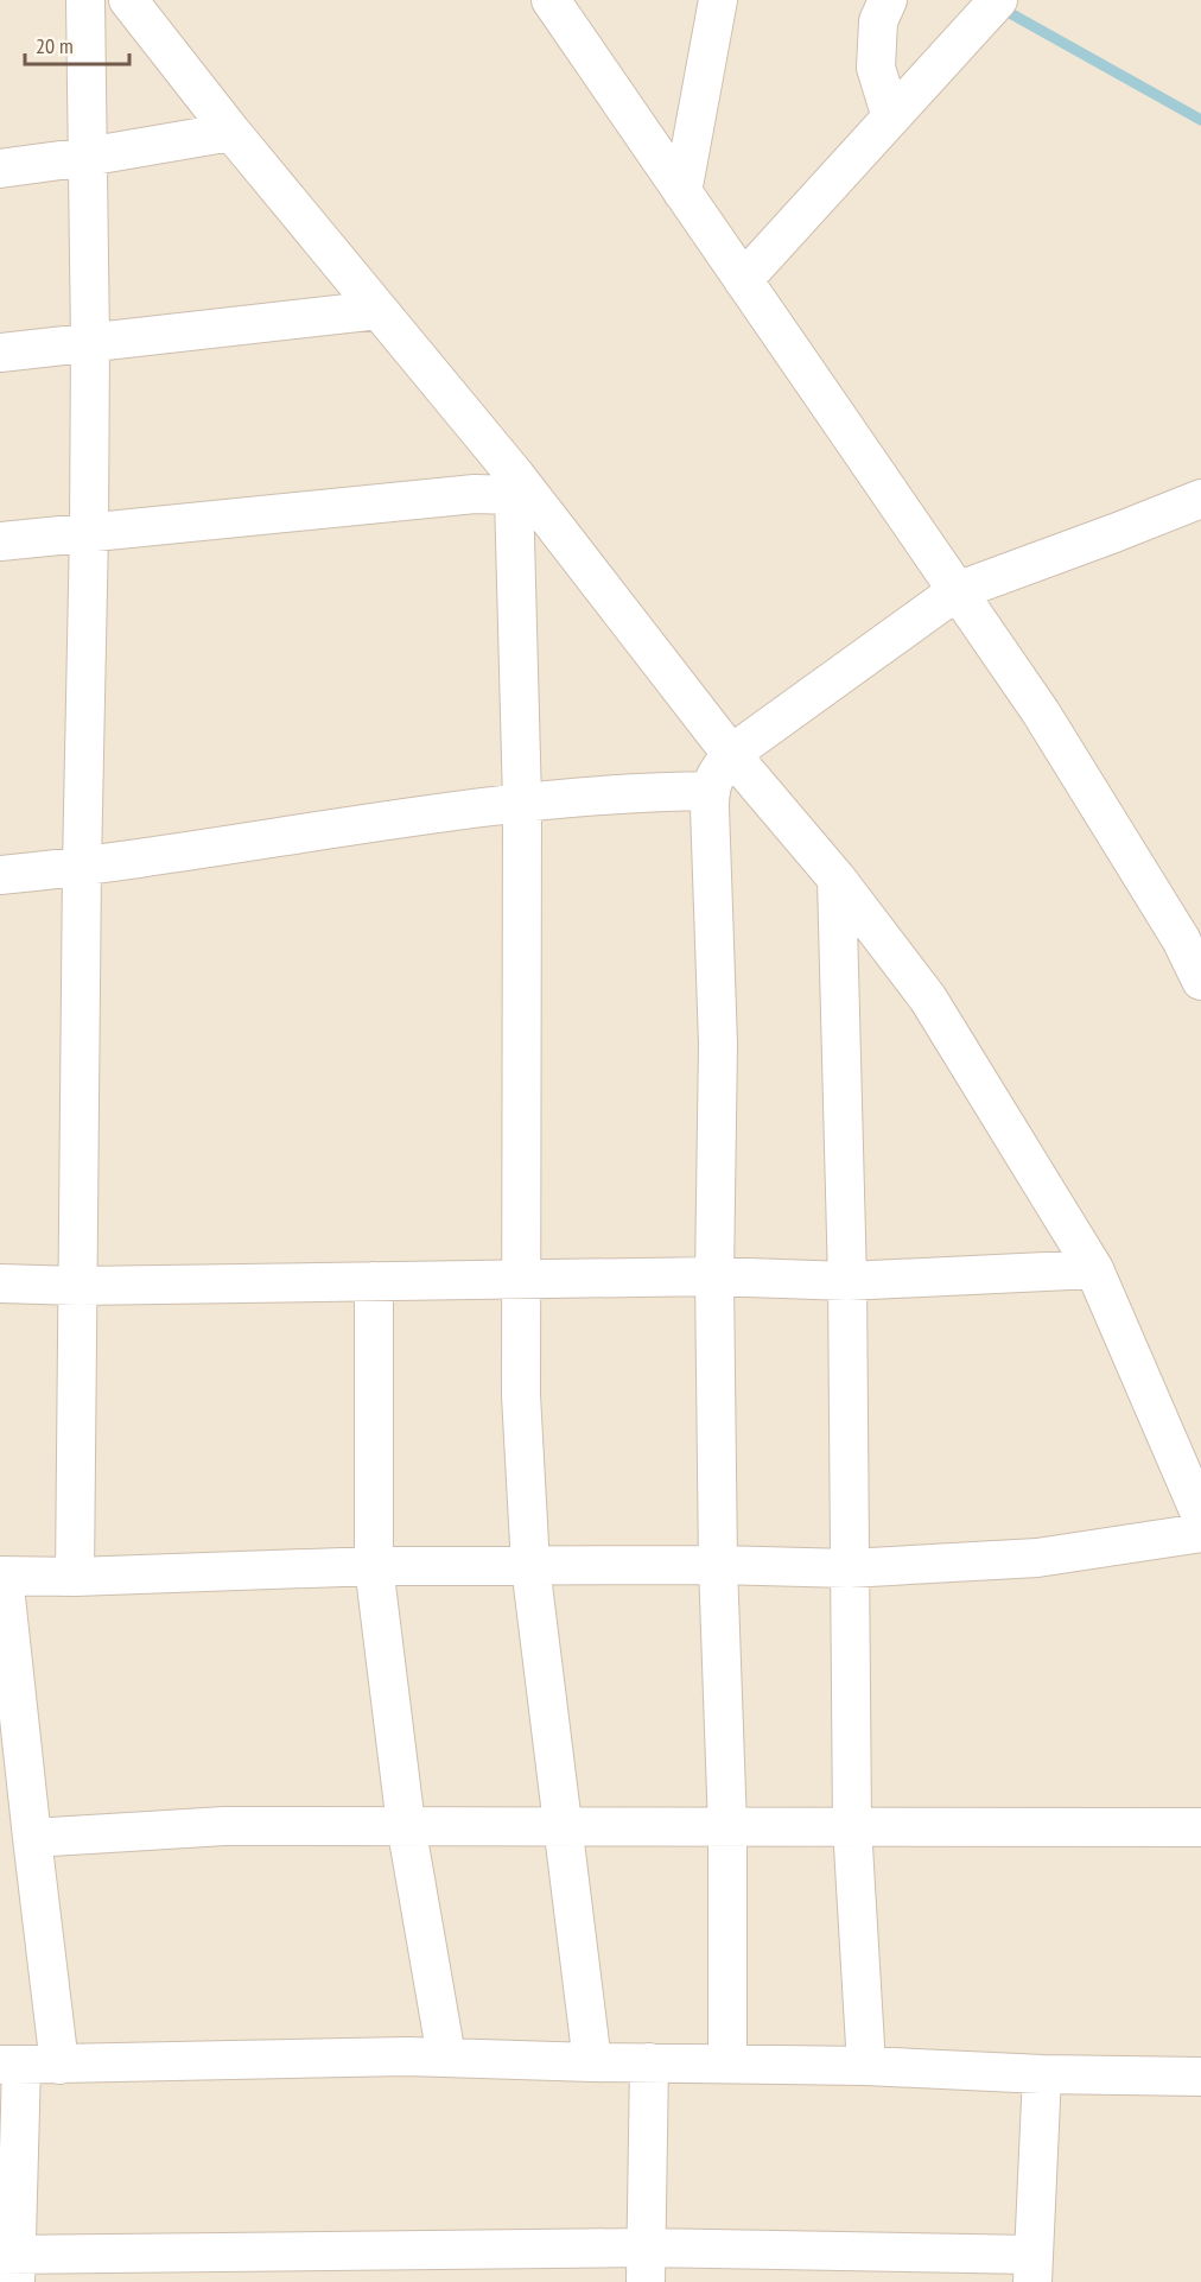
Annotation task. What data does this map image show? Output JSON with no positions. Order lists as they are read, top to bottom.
{
  "scale_bar": "20 m"
}
